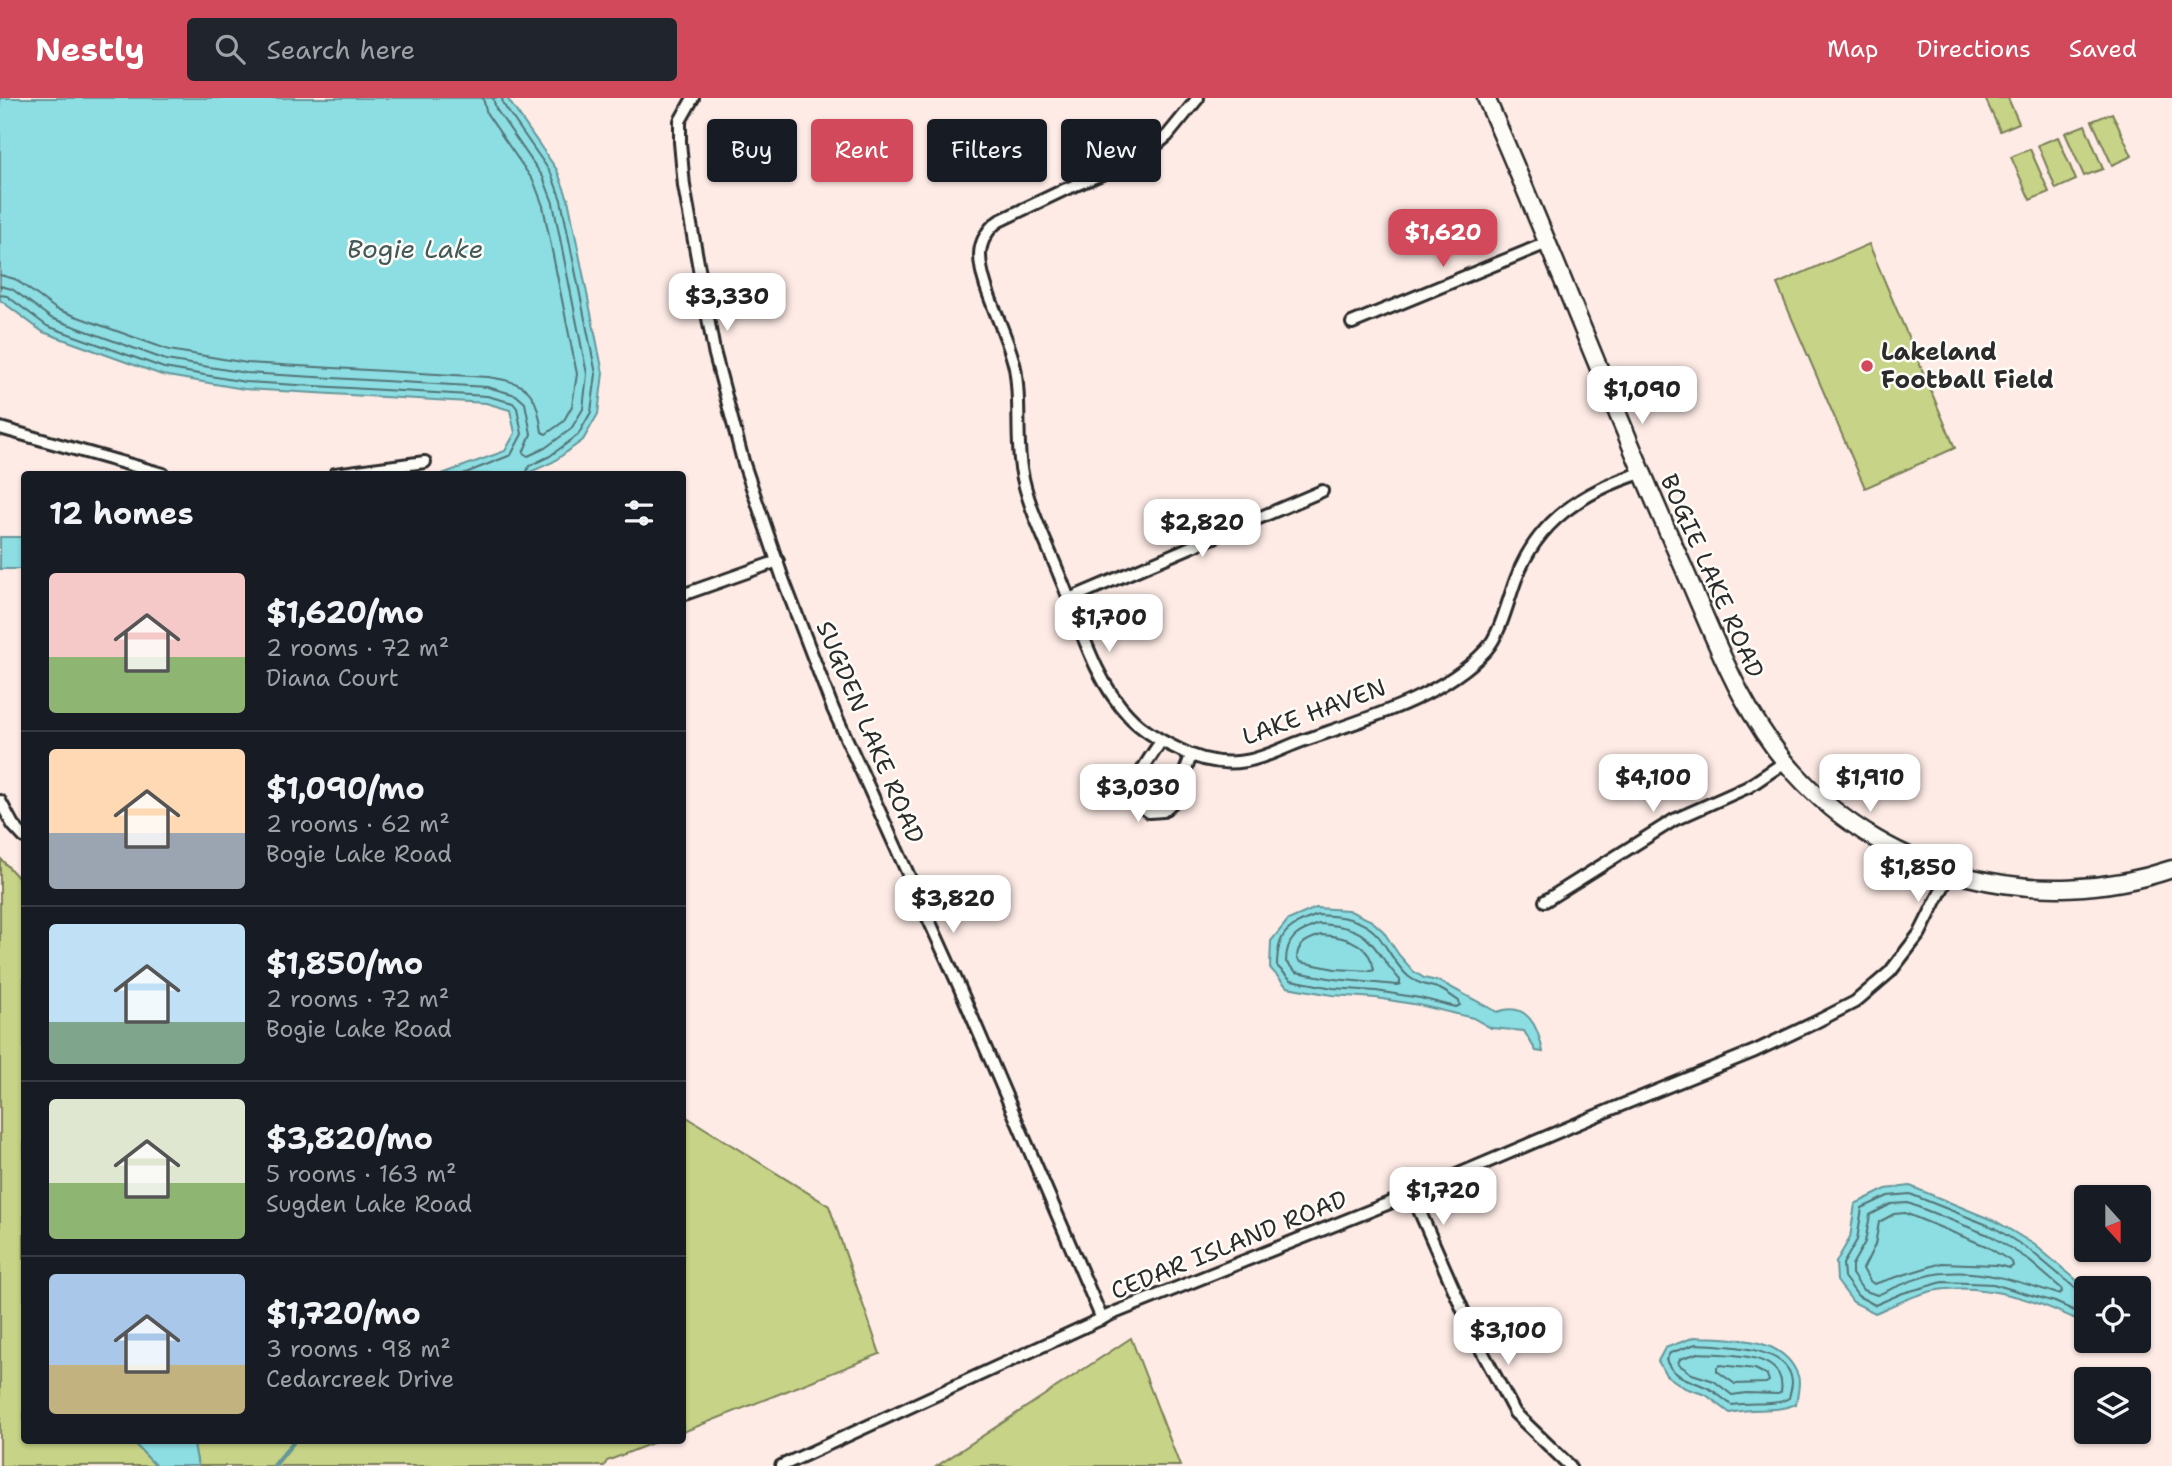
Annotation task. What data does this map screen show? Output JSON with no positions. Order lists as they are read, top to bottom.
{
  "streets": {
    "main road": ["BOGIE LAKE ROAD"],
    "street": ["LAKE HAVEN", "SUGDEN LAKE ROAD", "CEDAR ISLAND ROAD"]
  },
  "crossings": [
    ["BOGIE LAKE ROAD", "LAKE HAVEN"],
    ["BOGIE LAKE ROAD", "CEDAR ISLAND ROAD"],
    ["SUGDEN LAKE ROAD", "CEDAR ISLAND ROAD"]
  ],
  "water": ["Bogie Lake"],
  "places": ["Lakeland Football Field"],
  "north": "bottom",
  "page": {
    "header": "Nestly",
    "search": "Search here",
    "nav": ["Map", "Directions", "Saved"],
    "chip": [
      "Buy",
      "Rent",
      "Filters",
      "New"
    ],
    "price": [
      "$1,620",
      "$3,330",
      "$1,090",
      "$2,820",
      "$1,700",
      "$4,100",
      "$1,910",
      "$3,030",
      "$1,850",
      "$3,820",
      "$1,720",
      "$3,100"
    ],
    "heading": "12 homes",
    "list": [
      {
        "name": "$1,620/mo",
        "note": "2 rooms · 72 m² · Diana Court"
      },
      {
        "name": "$1,090/mo",
        "note": "2 rooms · 62 m² · Bogie Lake Road"
      },
      {
        "name": "$1,850/mo",
        "note": "2 rooms · 72 m² · Bogie Lake Road"
      },
      {
        "name": "$3,820/mo",
        "note": "5 rooms · 163 m² · Sugden Lake Road"
      },
      {
        "name": "$1,720/mo",
        "note": "3 rooms · 98 m² · Cedarcreek Drive"
      }
    ]
  }
}
